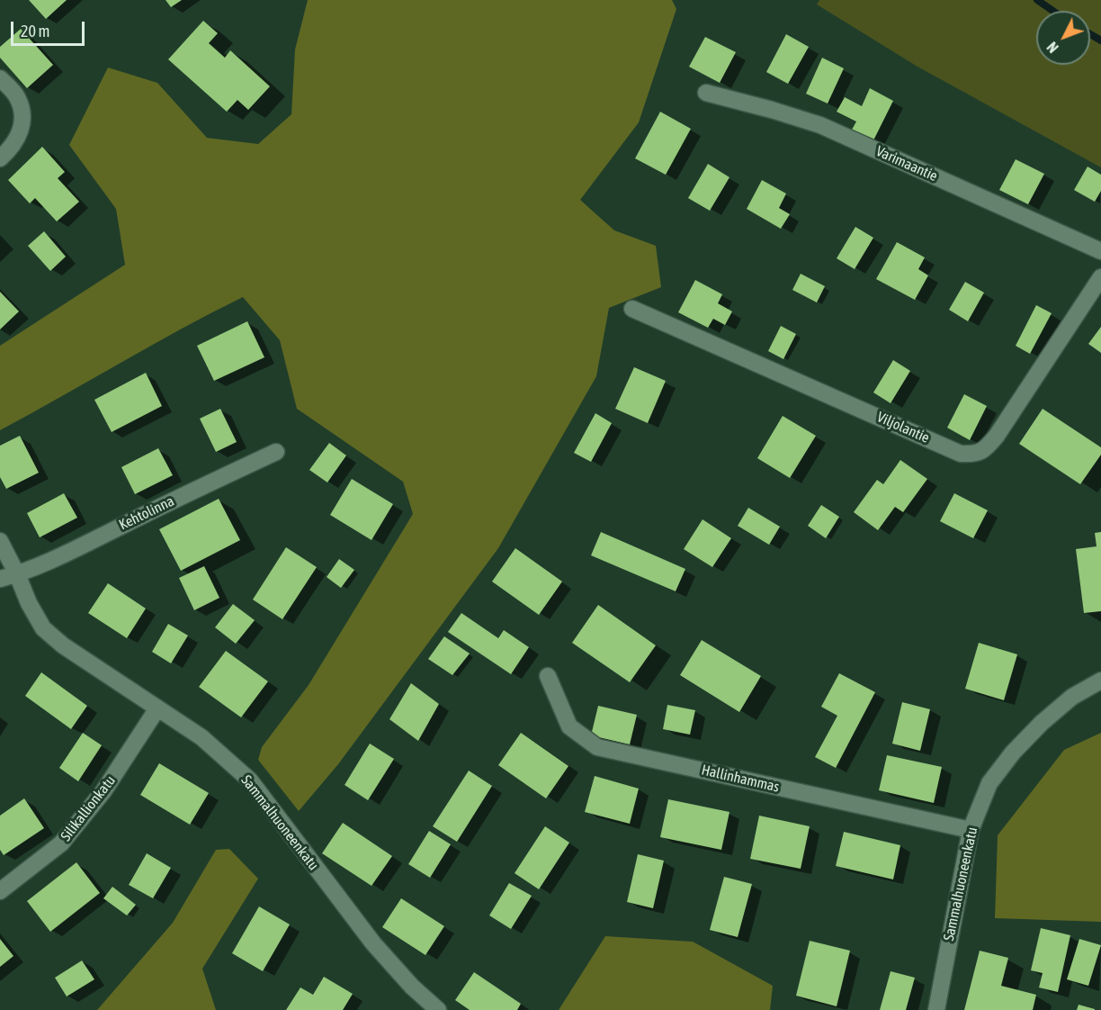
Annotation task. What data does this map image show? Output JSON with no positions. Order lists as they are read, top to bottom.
{
  "streets": {
    "street": [
      "Varimaantie",
      "Viljolantie",
      "Kehtolinna",
      "Hallinhammas",
      "Silikallionkatu",
      "Sammalhuoneenkatu"
    ]
  },
  "crossings": [
    ["Kehtolinna", "Sammalhuoneenkatu"],
    ["Hallinhammas", "Sammalhuoneenkatu"],
    ["Silikallionkatu", "Sammalhuoneenkatu"]
  ],
  "scale_bar": "20 m",
  "north": "bottom left"
}
